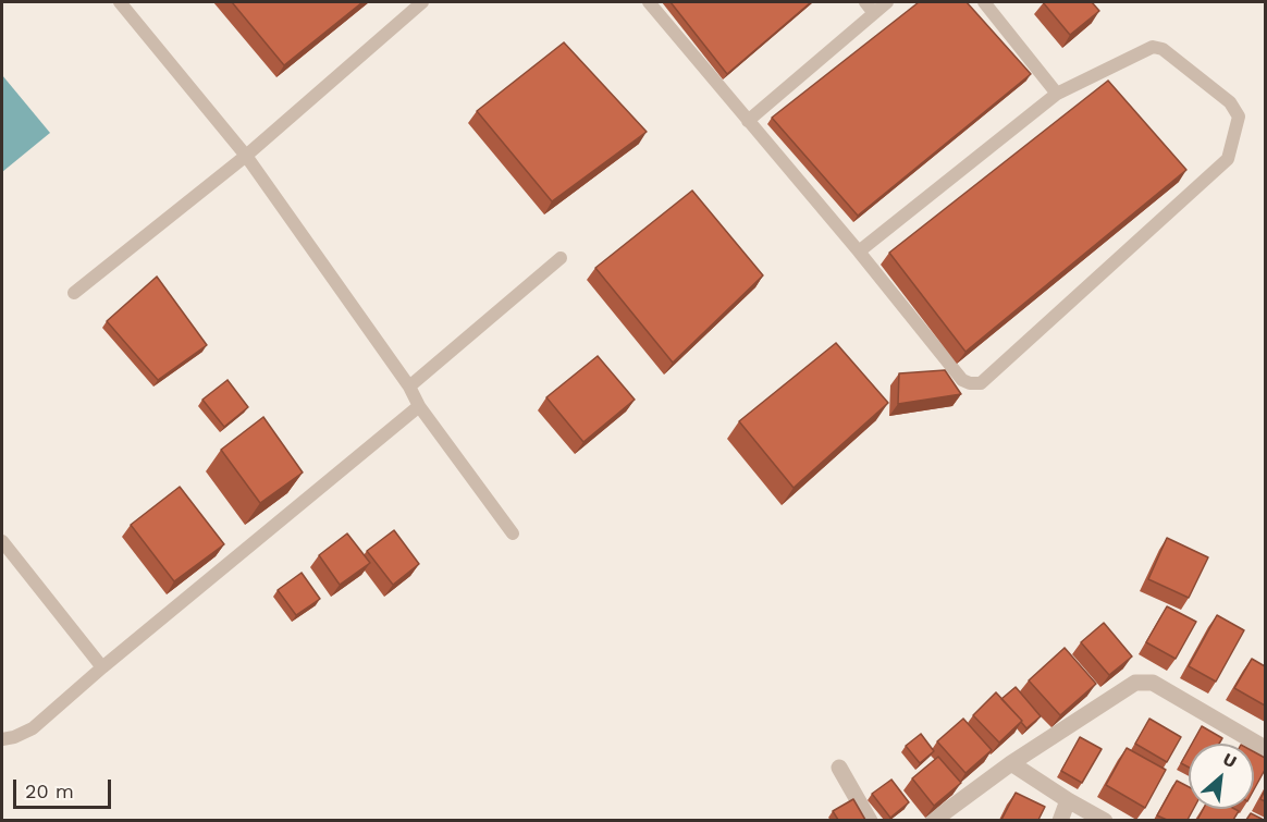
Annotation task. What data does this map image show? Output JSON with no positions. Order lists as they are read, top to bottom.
{
  "scale_bar": "20 m",
  "north": "top right"
}
